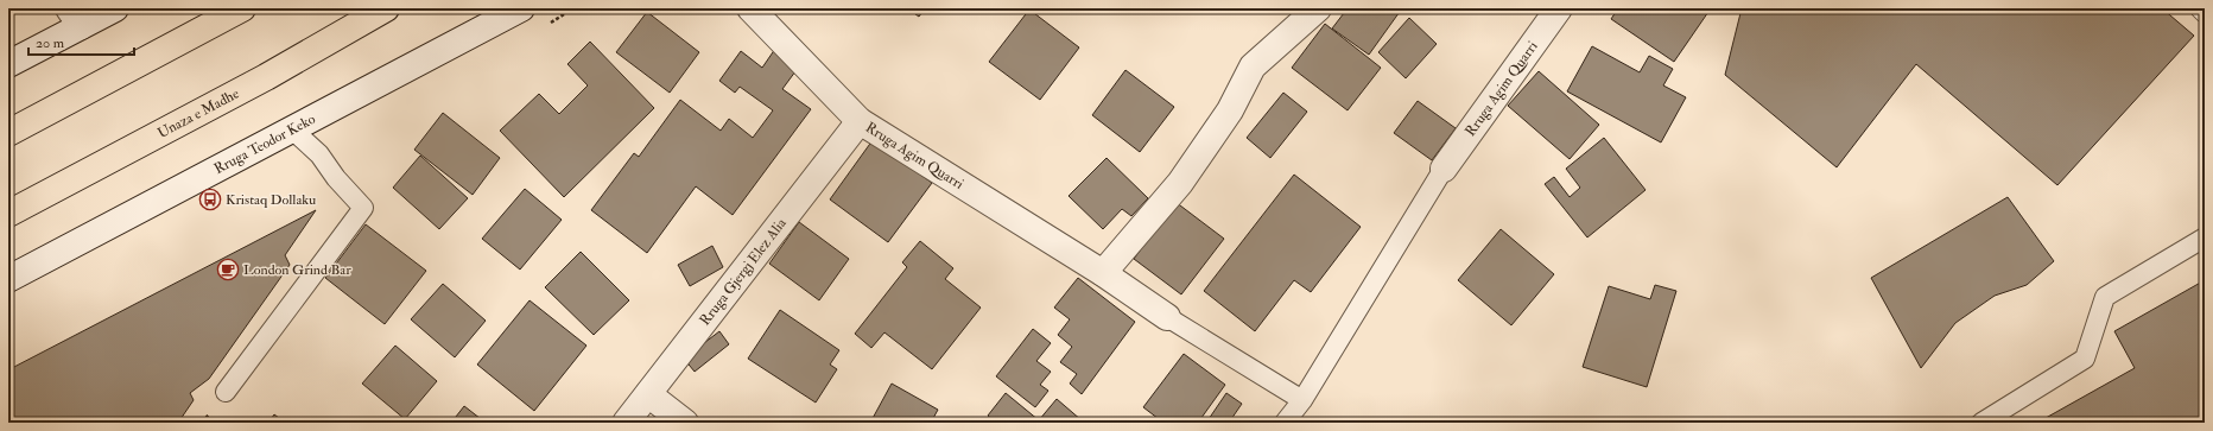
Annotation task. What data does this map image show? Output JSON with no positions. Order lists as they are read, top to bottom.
{
  "streets": {
    "highway": ["Unaza e Madhe"],
    "street": ["Rruga Agim Quarri", "Rruga Teodor Keko", "Rruga Gjergj Elez Alia"]
  },
  "crossings": [
    ["Rruga Agim Quarri", "Rruga Gjergj Elez Alia"]
  ],
  "places": {
    "bus stop": ["Kristaq Dollaku"],
    "cafe": ["London Grind Bar"]
  },
  "scale_bar": "20 m"
}
